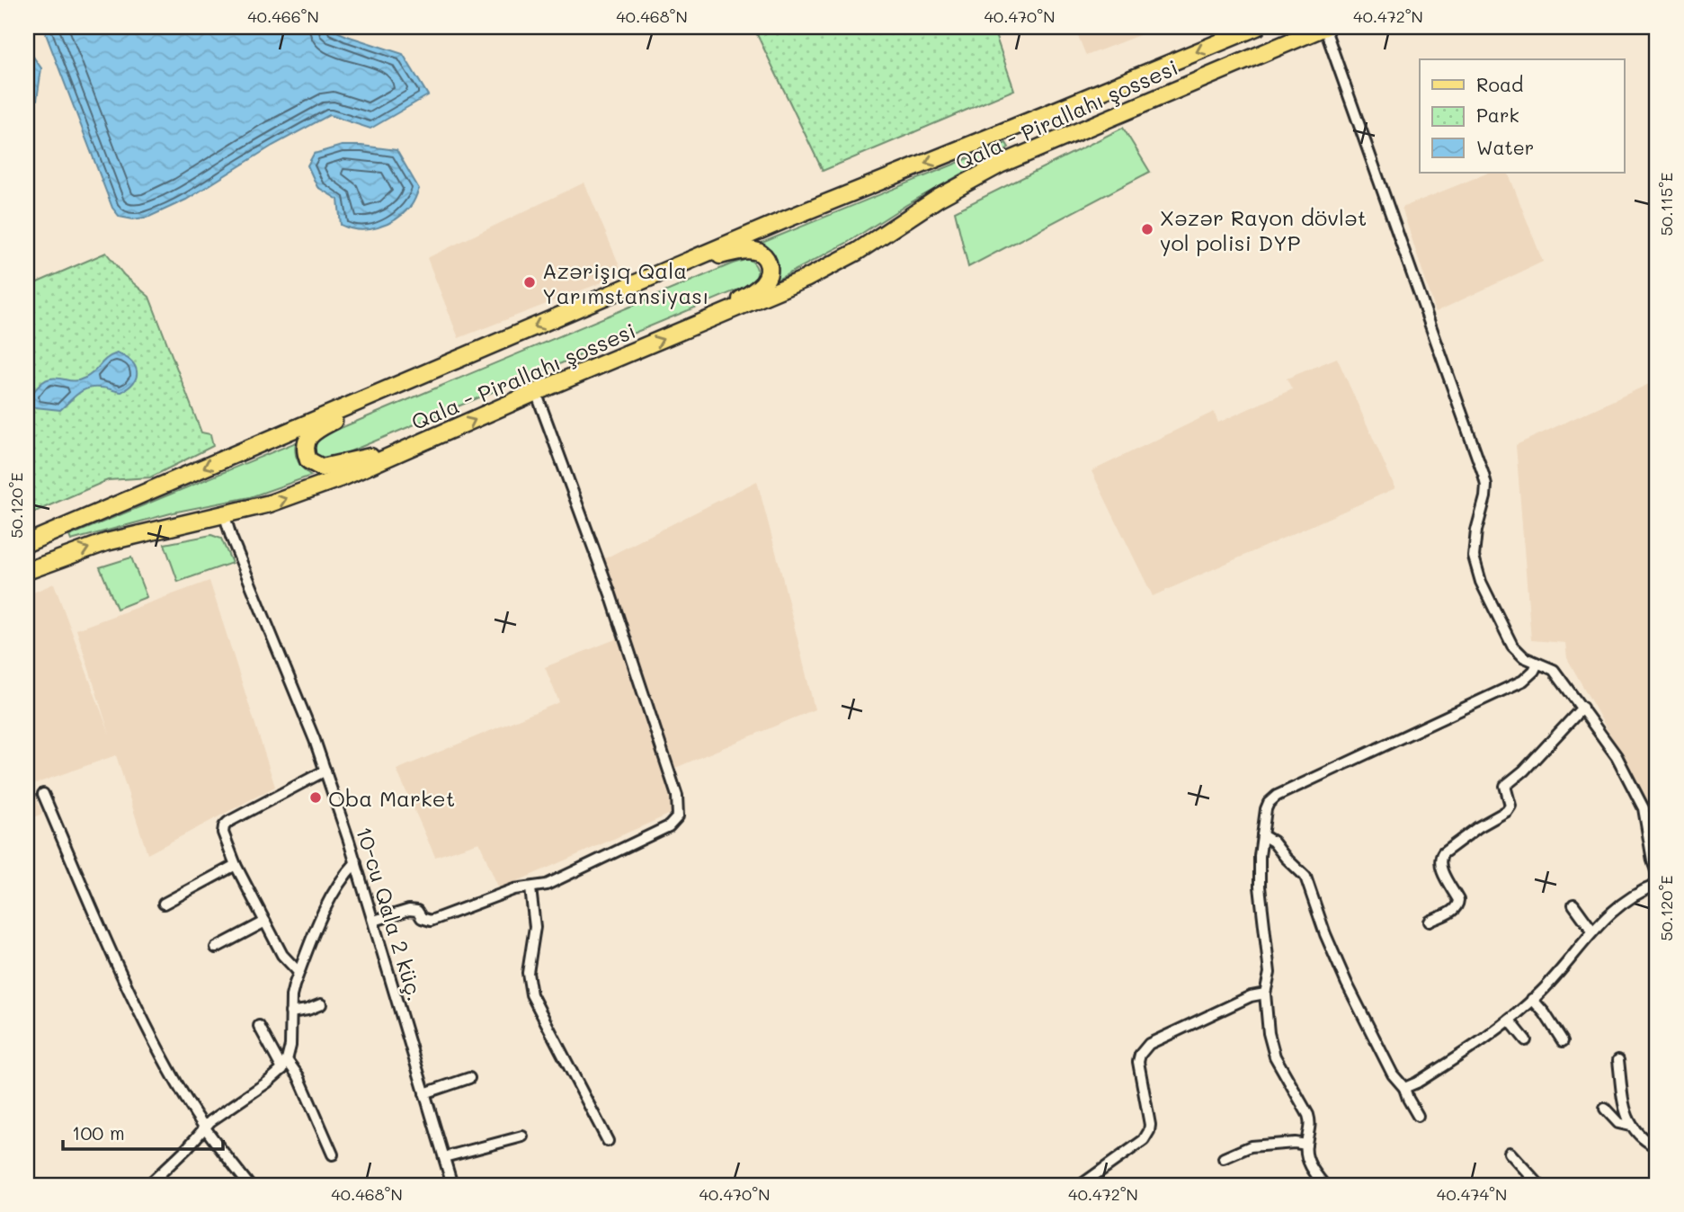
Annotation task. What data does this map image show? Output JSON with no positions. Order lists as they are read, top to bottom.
{
  "streets": {
    "main road": ["Qala - Pirallahı şossesi"],
    "street": ["10-cu Qala 2 küç."]
  },
  "crossings": [
    ["Qala - Pirallahı şossesi", "10-cu Qala 2 küç."]
  ],
  "places": ["Xəzər Rayon dövlət yol polisi DYP", "Azərişıq Qala Yarımstansiyası", "Oba Market"],
  "legend": ["Road", "Park", "Water"],
  "scale_bar": "100 m",
  "coordinates": [
    "40.466°N",
    "40.468°N",
    "40.470°N",
    "40.472°N",
    "50.115°E",
    "50.120°E",
    "40.474°N"
  ]
}
